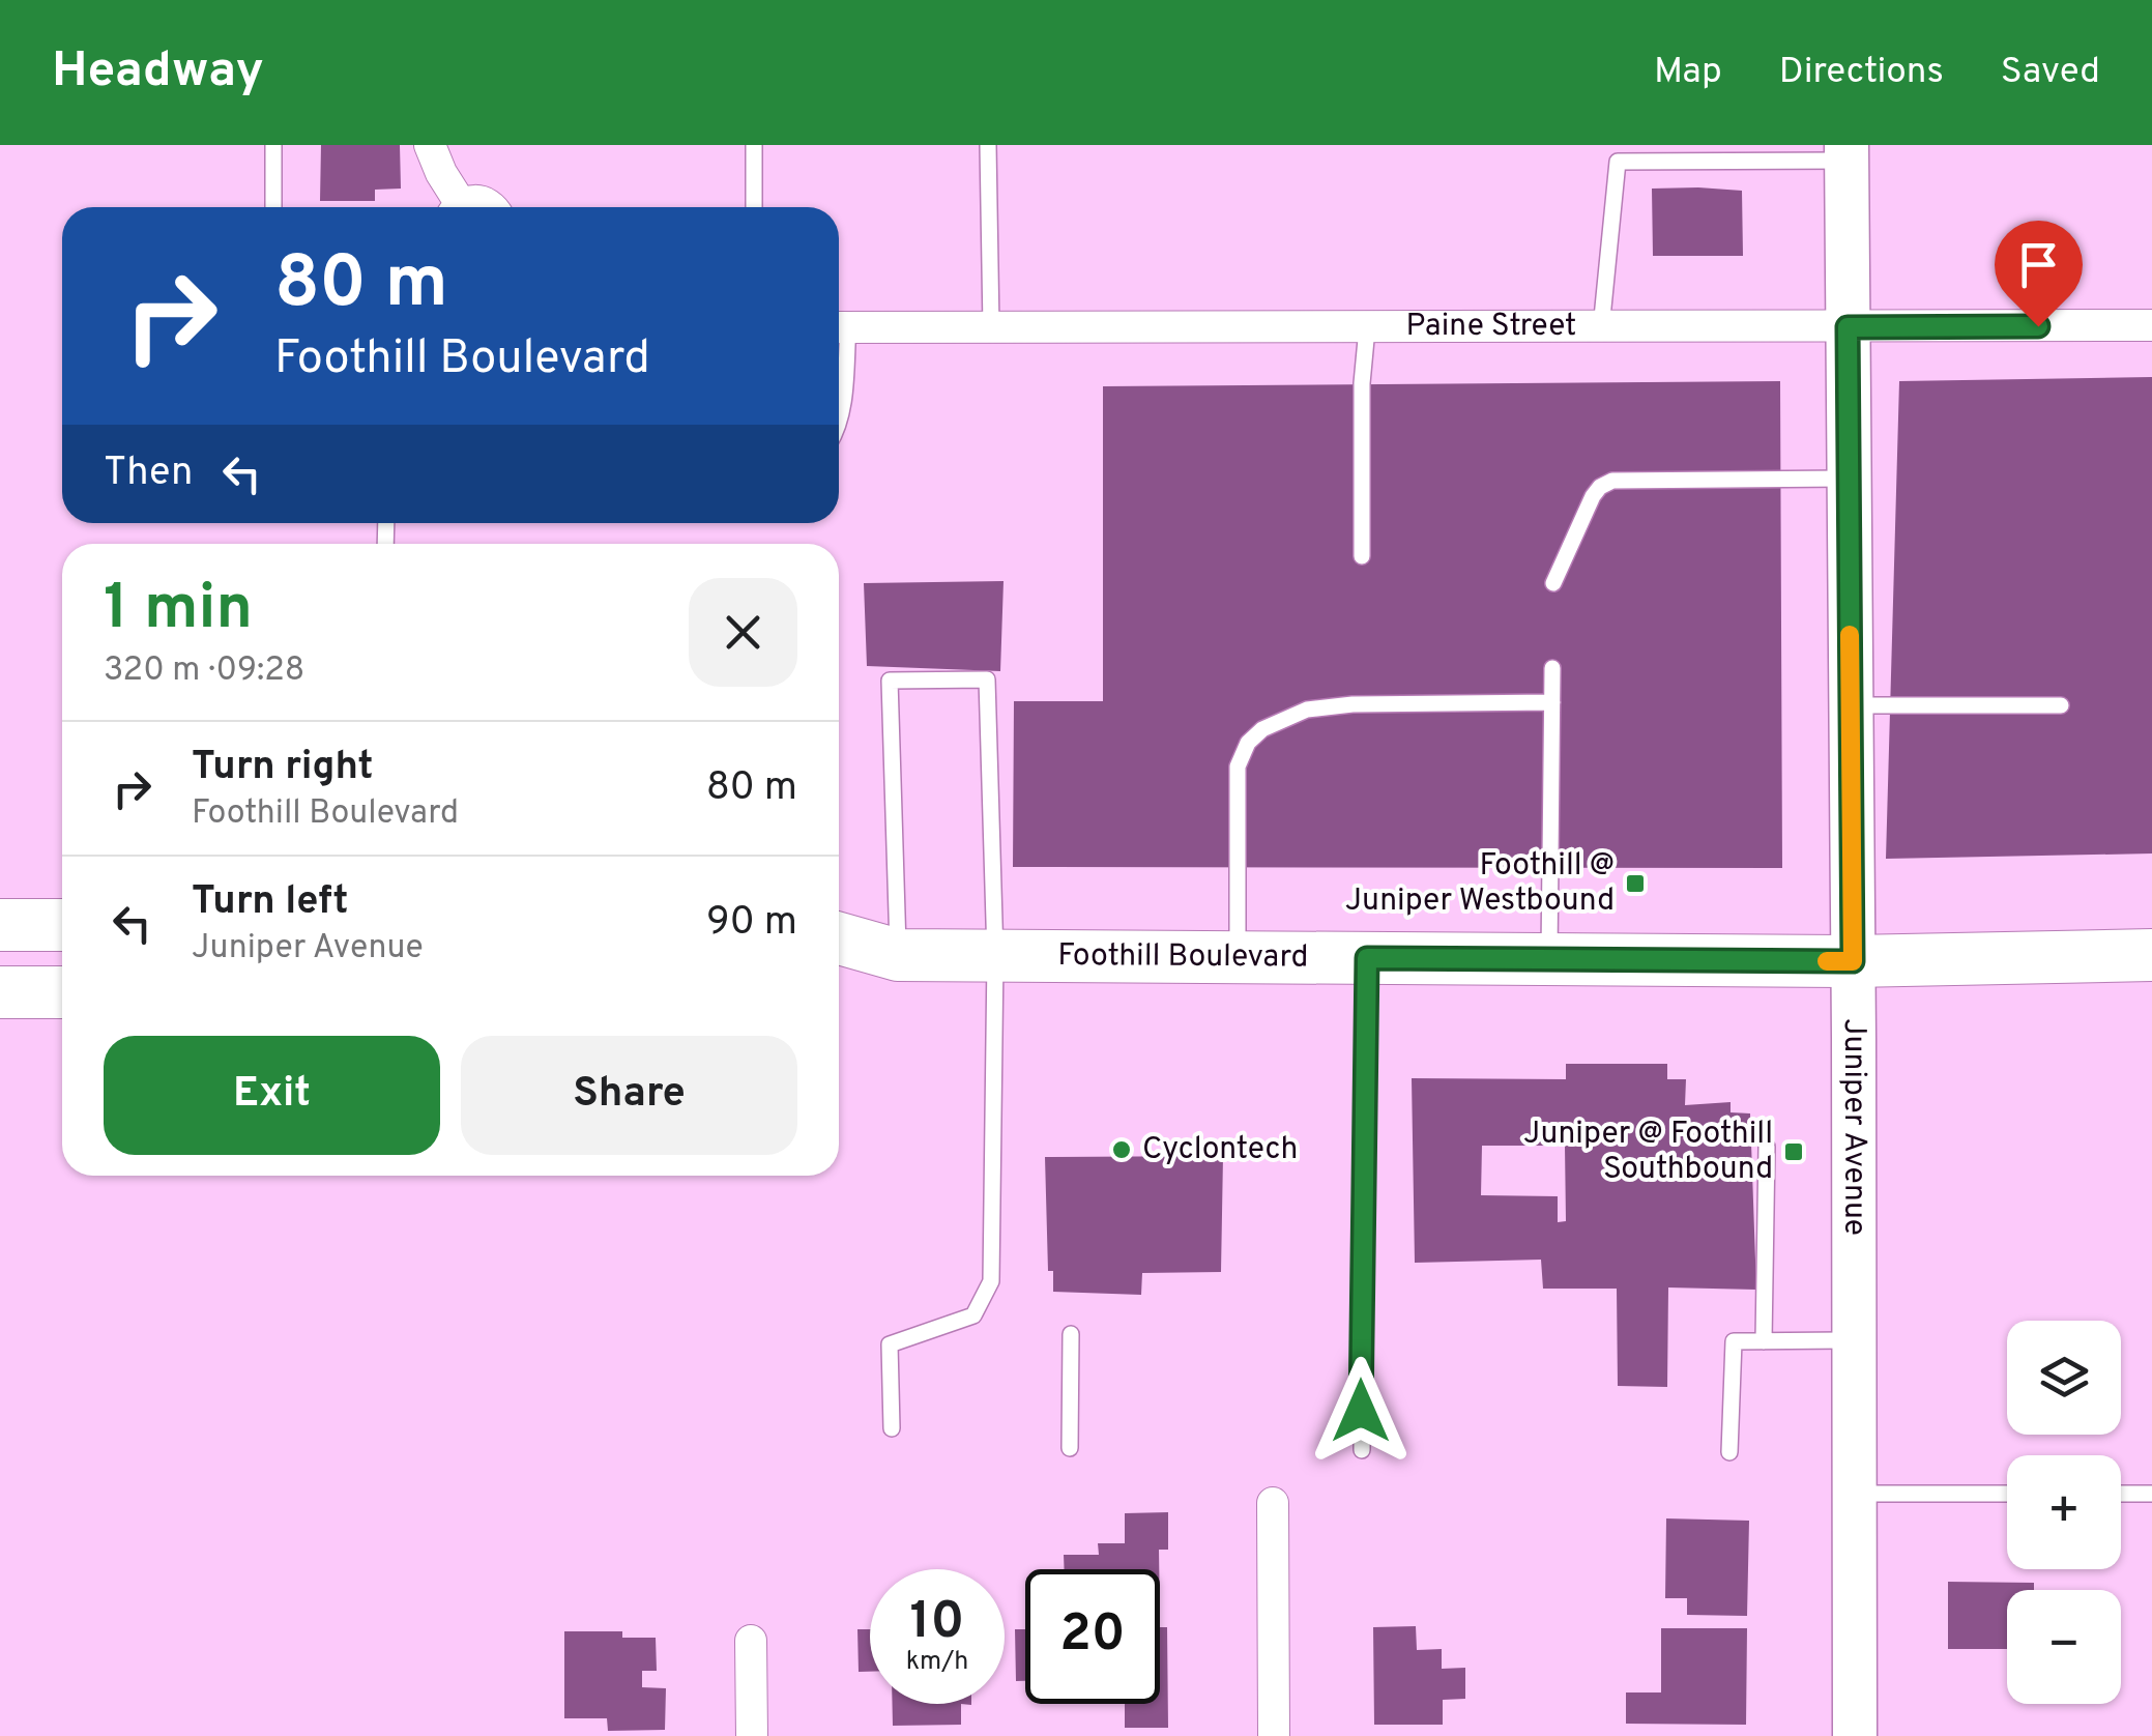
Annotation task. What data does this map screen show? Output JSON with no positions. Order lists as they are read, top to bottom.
{
  "streets": {
    "main road": ["Foothill Boulevard"],
    "street": ["Paine Street", "Juniper Avenue"]
  },
  "crossings": [
    ["Paine Street", "Juniper Avenue"],
    ["Foothill Boulevard", "Juniper Avenue"]
  ],
  "places": {
    "transit": ["Foothill @ Juniper Westbound", "Juniper @ Foothill Southbound"],
    "other": ["Cyclontech"]
  },
  "page": {
    "header": "Headway",
    "nav": ["Map", "Directions", "Saved"],
    "turn": ["80 m", "Foothill Boulevard"],
    "then": "Then",
    "heading": ["1 min", "320 m · 09:28"],
    "list": [
      {
        "name": "Turn right",
        "note": "Foothill Boulevard",
        "value": "80 m"
      },
      {
        "name": "Turn left",
        "note": "Juniper Avenue",
        "value": "90 m"
      }
    ],
    "buttons": ["Exit", "Share"],
    "map_buttons": ["+", "−"],
    "speed": "10 km/h",
    "limit": "20"
  }
}
